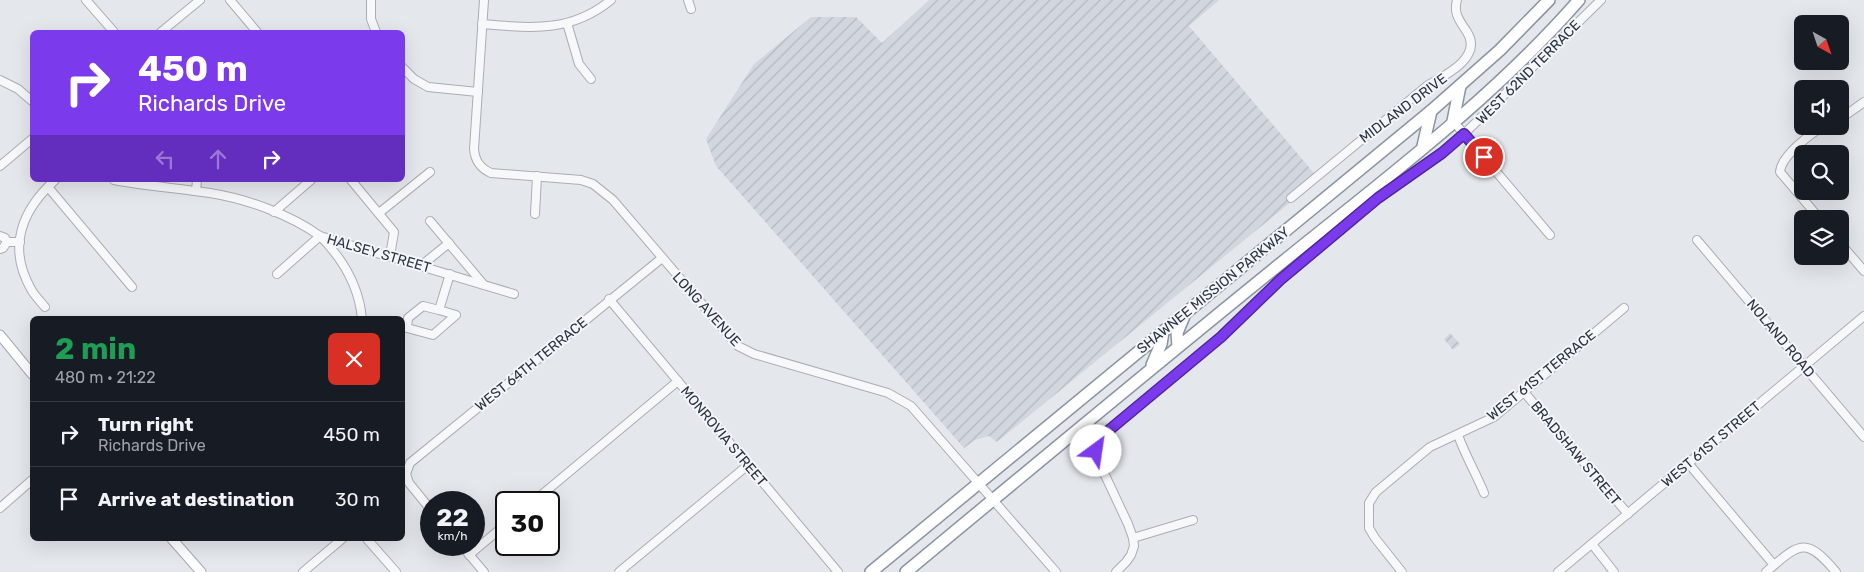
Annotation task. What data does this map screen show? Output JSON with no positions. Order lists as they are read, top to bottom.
{
  "streets": {
    "highway": ["SHAWNEE MISSION PARKWAY"],
    "street": [
      "WEST 62ND TERRACE",
      "MIDLAND DRIVE",
      "HALSEY STREET",
      "LONG AVENUE",
      "NOLAND ROAD",
      "WEST 64TH TERRACE",
      "WEST 61ST TERRACE",
      "MONROVIA STREET",
      "WEST 61ST STREET",
      "BRADSHAW STREET"
    ]
  },
  "crossings": [
    ["SHAWNEE MISSION PARKWAY", "LONG AVENUE"],
    ["LONG AVENUE", "WEST 64TH TERRACE"],
    ["NOLAND ROAD", "WEST 61ST STREET"],
    ["WEST 64TH TERRACE", "MONROVIA STREET"],
    ["WEST 61ST TERRACE", "BRADSHAW STREET"],
    ["WEST 61ST STREET", "BRADSHAW STREET"]
  ],
  "north": "bottom right",
  "page": {
    "turn": ["450 m", "Richards Drive"],
    "heading": ["2 min", "480 m · 21:22"],
    "list": [
      {
        "name": "Turn right",
        "note": "Richards Drive",
        "value": "450 m"
      },
      {
        "name": "Arrive at destination",
        "value": "30 m"
      }
    ],
    "speed": "22 km/h",
    "limit": "30"
  }
}
